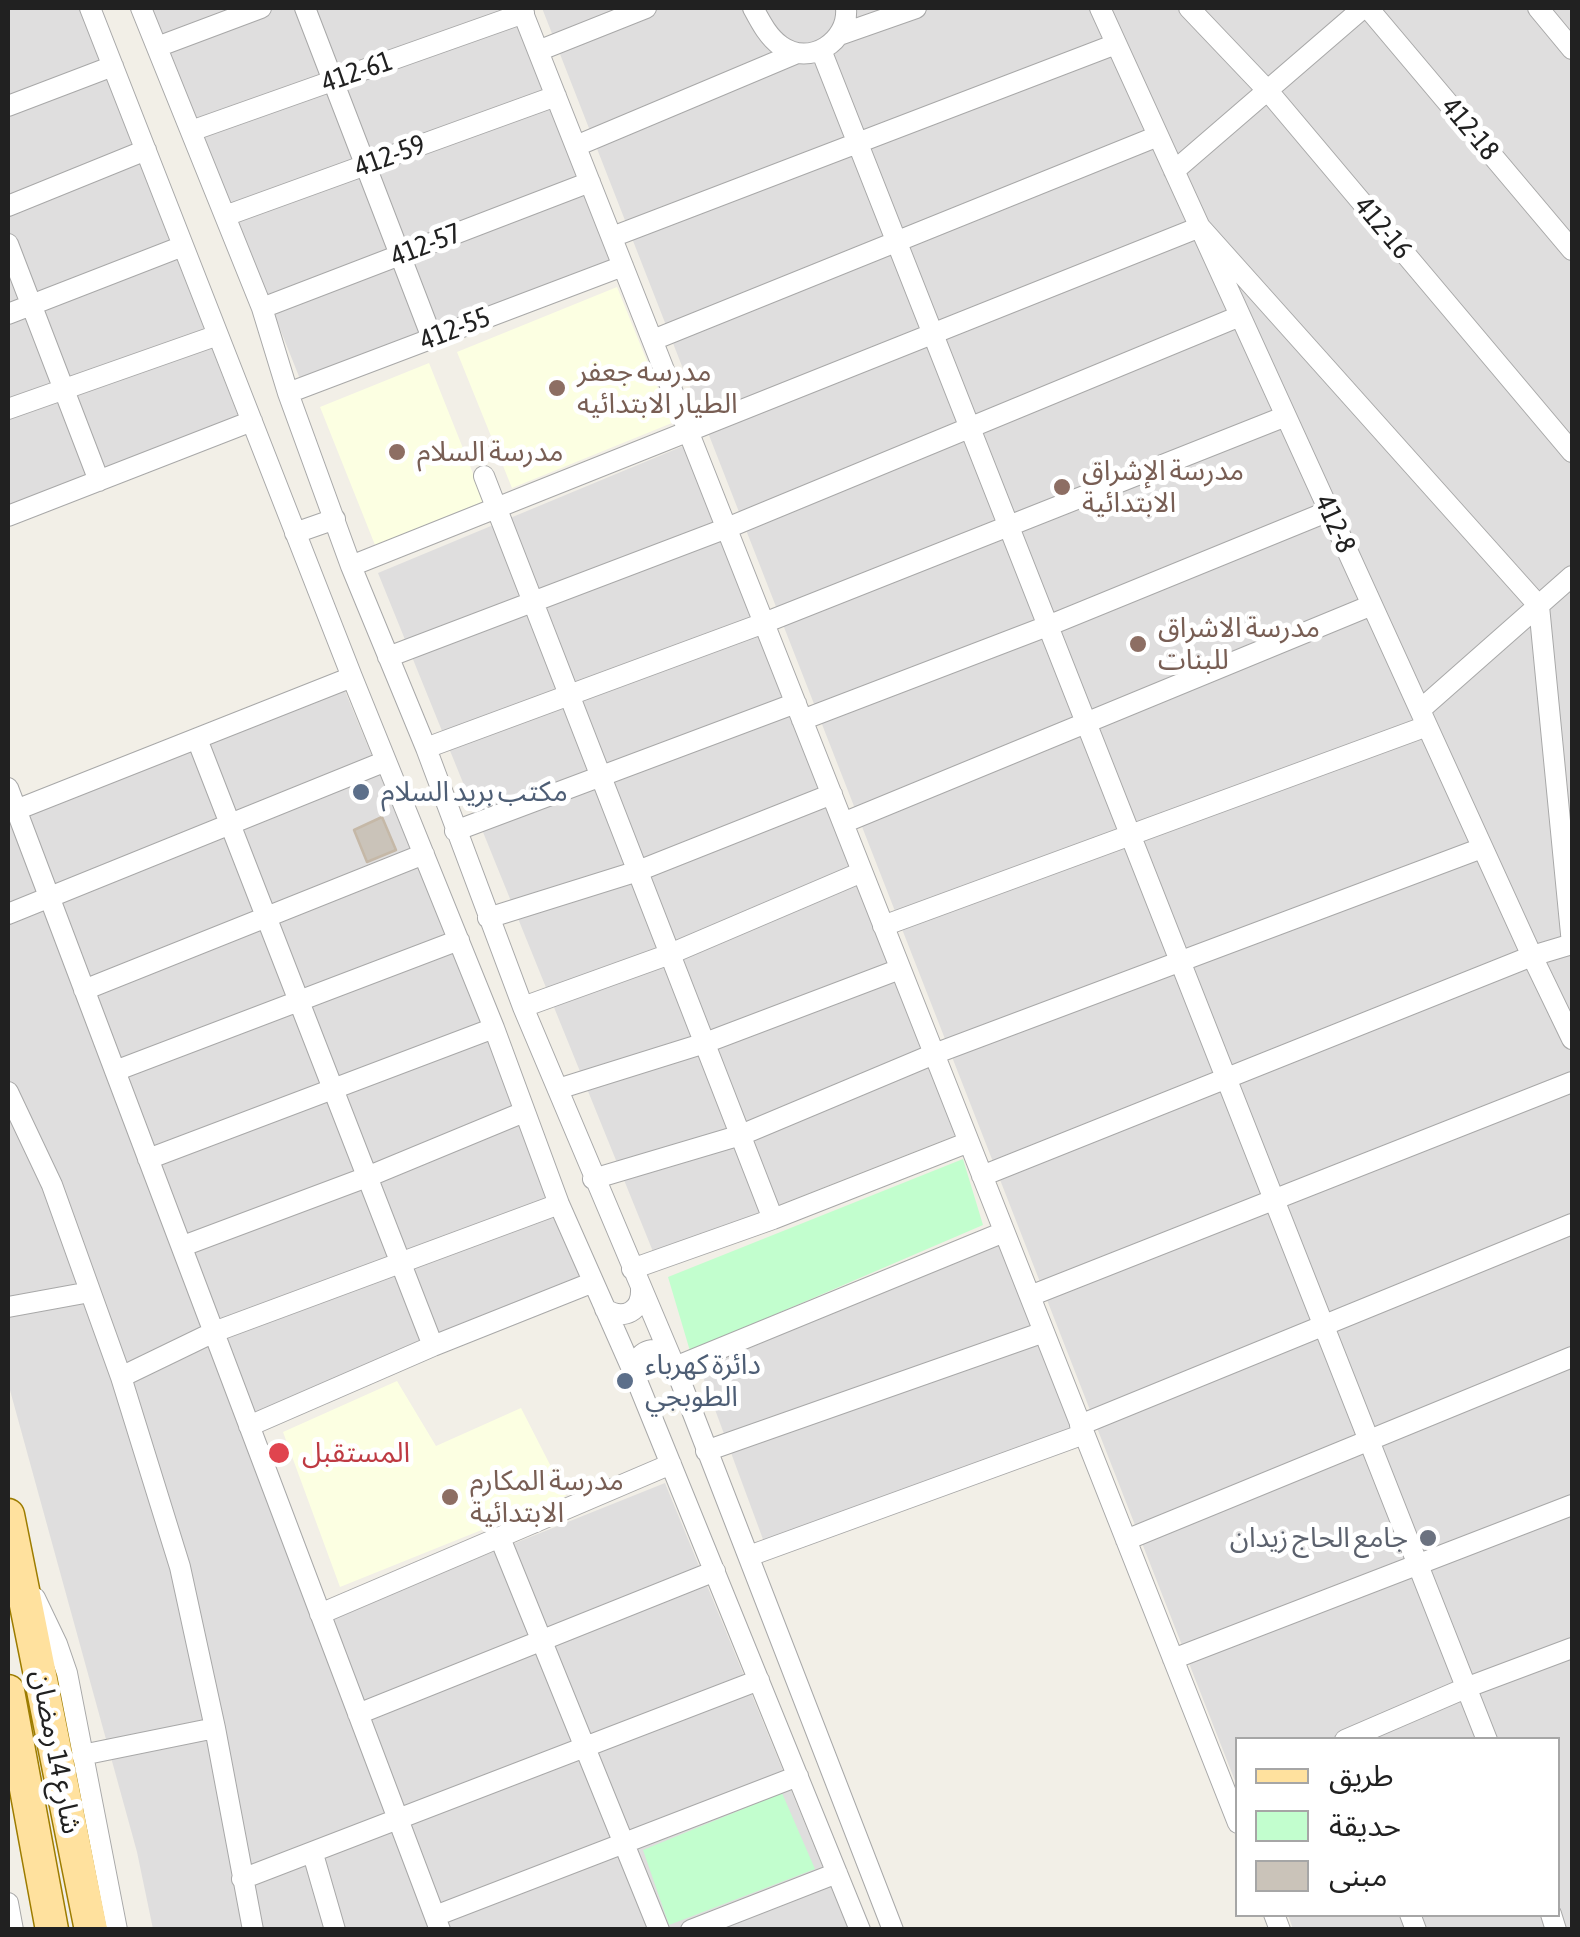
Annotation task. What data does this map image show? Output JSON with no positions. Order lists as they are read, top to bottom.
{
  "streets": {
    "main road": ["شارع 14 رمضان"],
    "street": [
      "412-61",
      "412-18",
      "412-59",
      "412-16",
      "412-57",
      "412-55",
      "412-8"
    ]
  },
  "places": [
    "مدرسه جعفر الطيار الابتدائيه",
    "مدرسة السلام",
    "مدرسة الإشراق الابتدائية",
    "مدرسة الاشراق للبنات",
    "مكتب بريد السلام",
    "دائرة كهرباء الطوبجي",
    "المستقبل",
    "مدرسة المكارم الابتدائية",
    "جامع الحاج زيدان"
  ],
  "legend": ["طريق", "حديقة", "مبنى"]
}
